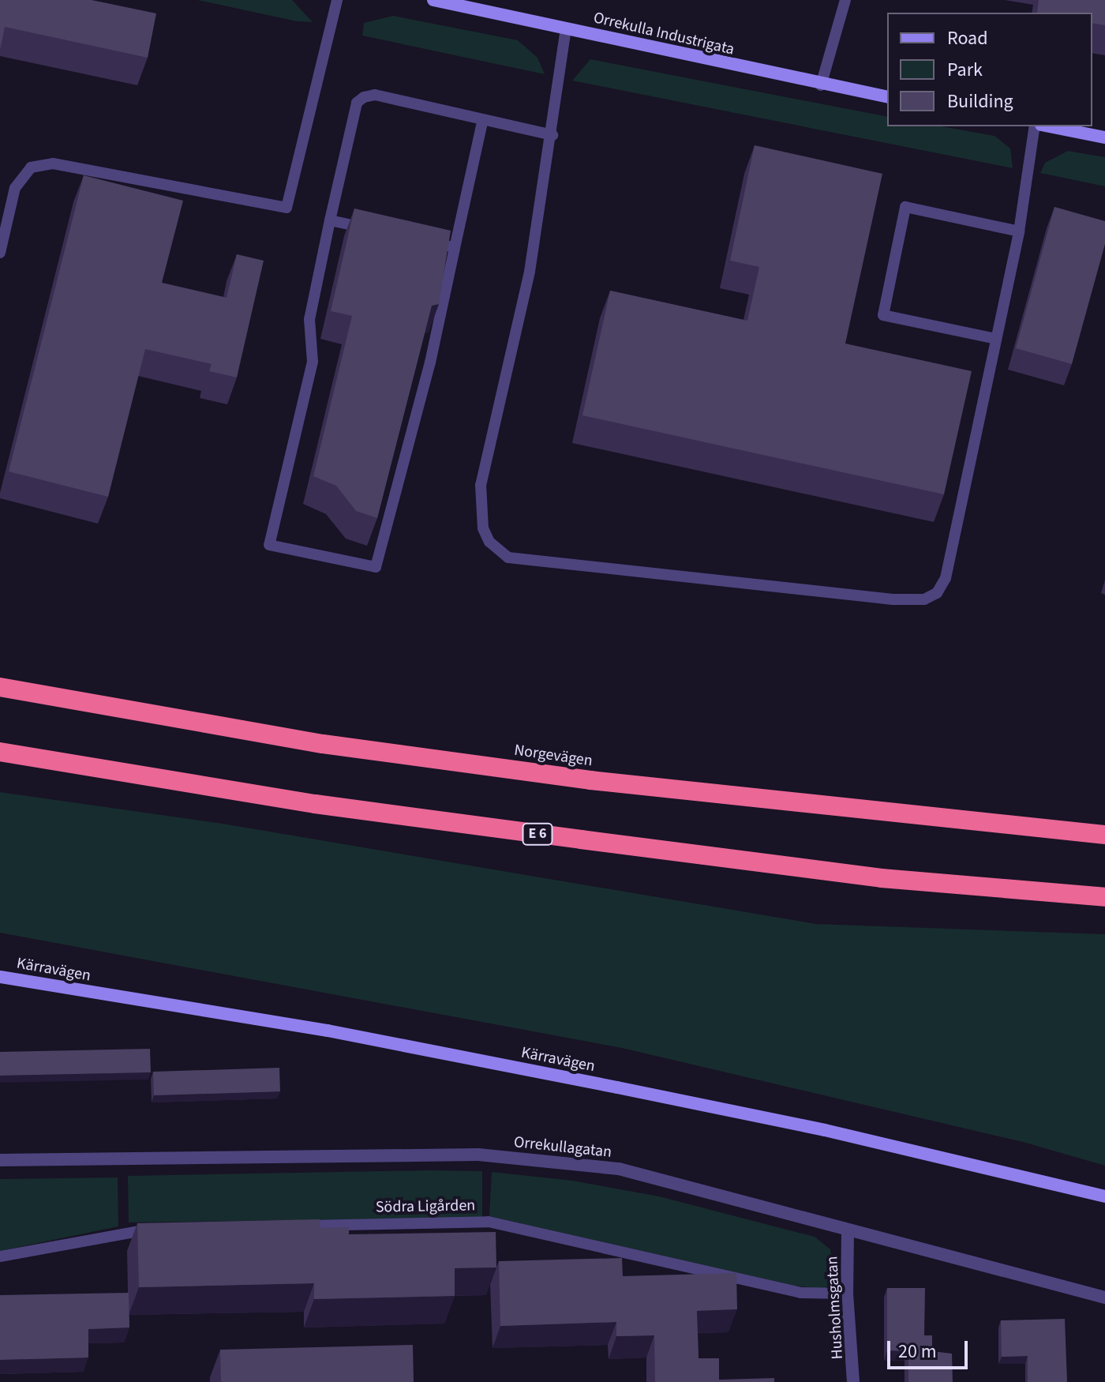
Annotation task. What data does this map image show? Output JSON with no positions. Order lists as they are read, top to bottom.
{
  "streets": {
    "highway": ["Norgevägen", "E 6"],
    "street": [
      "Orrekulla Industrigata",
      "Kärravägen",
      "Orrekullagatan",
      "Husholmsgatan"
    ],
    "lane": ["Södra Ligården"]
  },
  "crossings": [
    ["Orrekullagatan", "Husholmsgatan"],
    ["Södra Ligården", "Husholmsgatan"]
  ],
  "legend": ["Road", "Park", "Building"],
  "scale_bar": "20 m"
}
